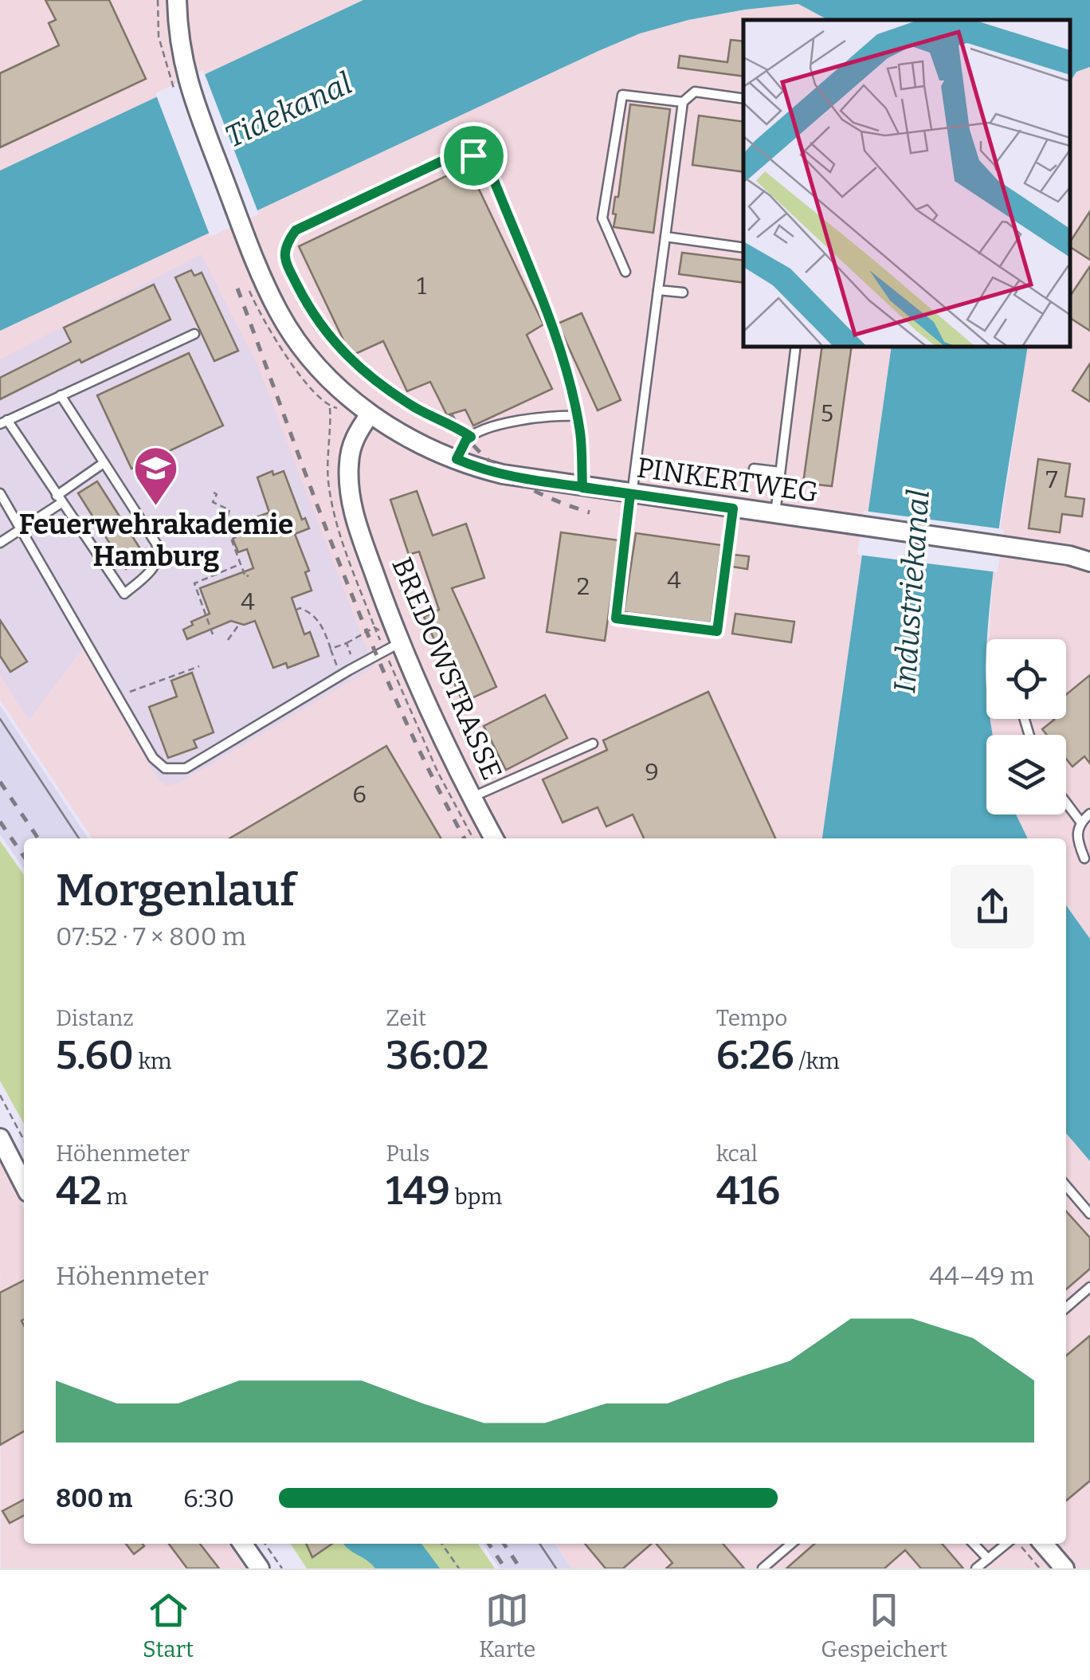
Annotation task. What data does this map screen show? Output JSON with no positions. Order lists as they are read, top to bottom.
{
  "streets": {
    "street": ["PINKERTWEG", "BREDOWSTRASSE"]
  },
  "crossings": [
    ["PINKERTWEG", "BREDOWSTRASSE"]
  ],
  "water": ["Tidekanal", "Industriekanal"],
  "places": {
    "school or university": ["Feuerwehrakademie Hamburg"]
  },
  "house_numbers": [
    "1",
    "5",
    "7",
    "4",
    "2",
    "4",
    "9",
    "6"
  ],
  "page": {
    "heading": ["Morgenlauf", "07:52 · 7 × 800 m"],
    "stats": [
      ["Distanz", "5.60 km"],
      ["Zeit", "36:02"],
      ["Tempo", "6:26 /km"],
      ["Höhenmeter", "42 m"],
      ["Puls", "149 bpm"],
      ["kcal", "416"]
    ],
    "chart": ["Höhenmeter", "44–49 m"],
    "list": [
      {
        "name": "800 m",
        "note": "6:30"
      }
    ],
    "tabs": ["Start", "Karte", "Gespeichert"]
  }
}
